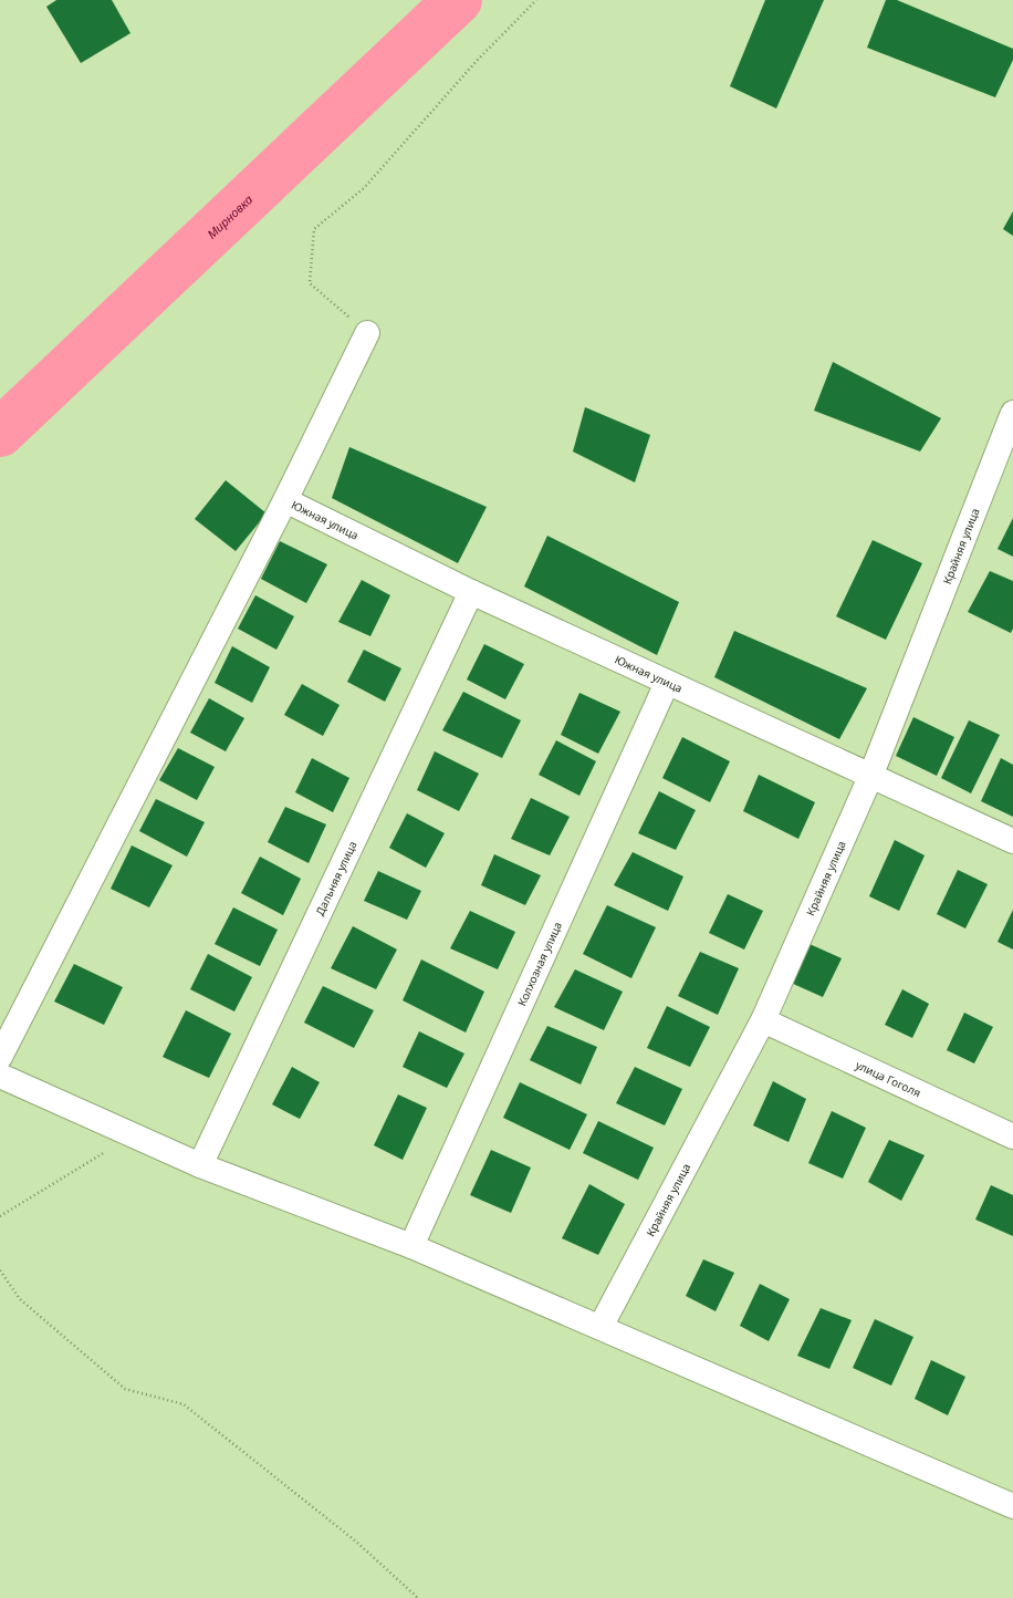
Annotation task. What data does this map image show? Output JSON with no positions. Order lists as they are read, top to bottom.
{
  "streets": {
    "street": [
      "Южная улица",
      "Крайняя улица",
      "Дальняя улица",
      "Колхозная улица",
      "улица Гоголя"
    ]
  },
  "crossings": [
    ["Южная улица", "Крайняя улица"],
    ["Южная улица", "Дальняя улица"],
    ["Южная улица", "Колхозная улица"],
    ["Крайняя улица", "улица Гоголя"]
  ],
  "water": ["Мирновка"]
}
